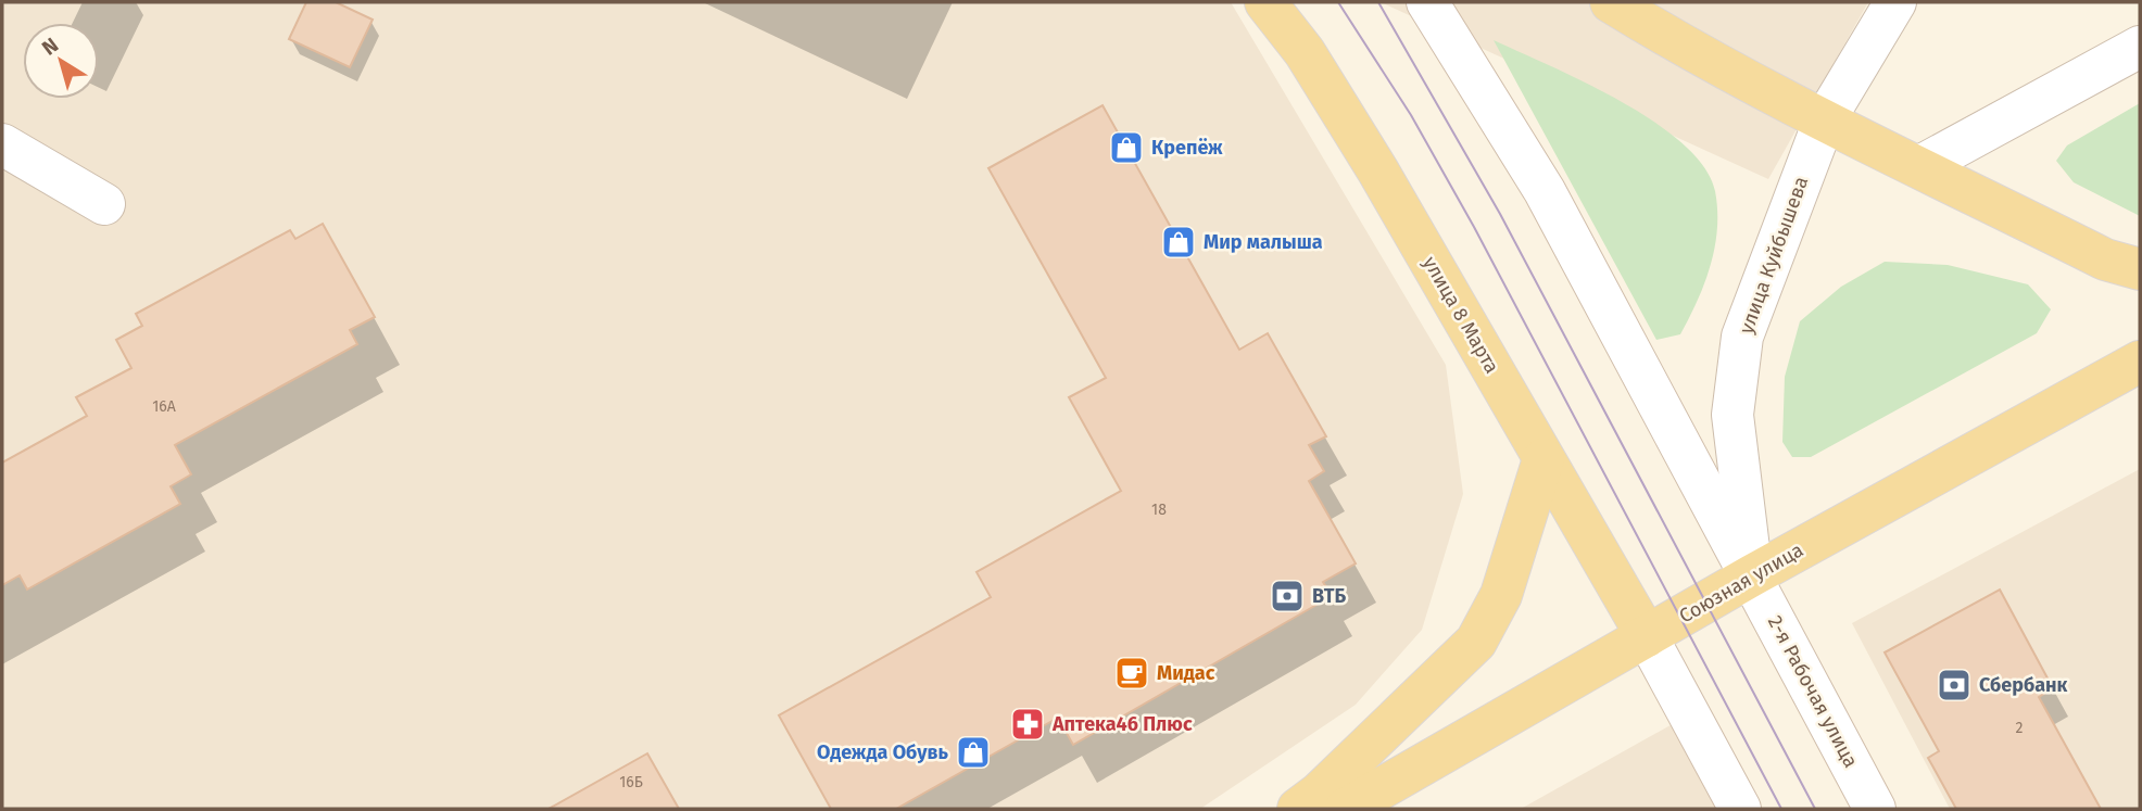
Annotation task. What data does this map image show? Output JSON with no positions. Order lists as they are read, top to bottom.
{
  "streets": {
    "main road": [
      "улица Куйбышева",
      "улица 8 Марта",
      "Союзная улица",
      "2-я Рабочая улица"
    ]
  },
  "crossings": [
    ["улица Куйбышева", "Союзная улица"],
    ["улица Куйбышева", "2-я Рабочая улица"],
    ["улица 8 Марта", "Союзная улица"],
    ["Союзная улица", "2-я Рабочая улица"]
  ],
  "places": {
    "shop": ["Крепёж", "Мир малыша", "Одежда Обувь"],
    "bank": ["ВТБ", "Сбербанк"],
    "cafe": ["Мидас"],
    "pharmacy": ["Аптека46 Плюс"]
  },
  "house_numbers": [
    "16А",
    "18",
    "2",
    "16Б"
  ],
  "north": "top left"
}
